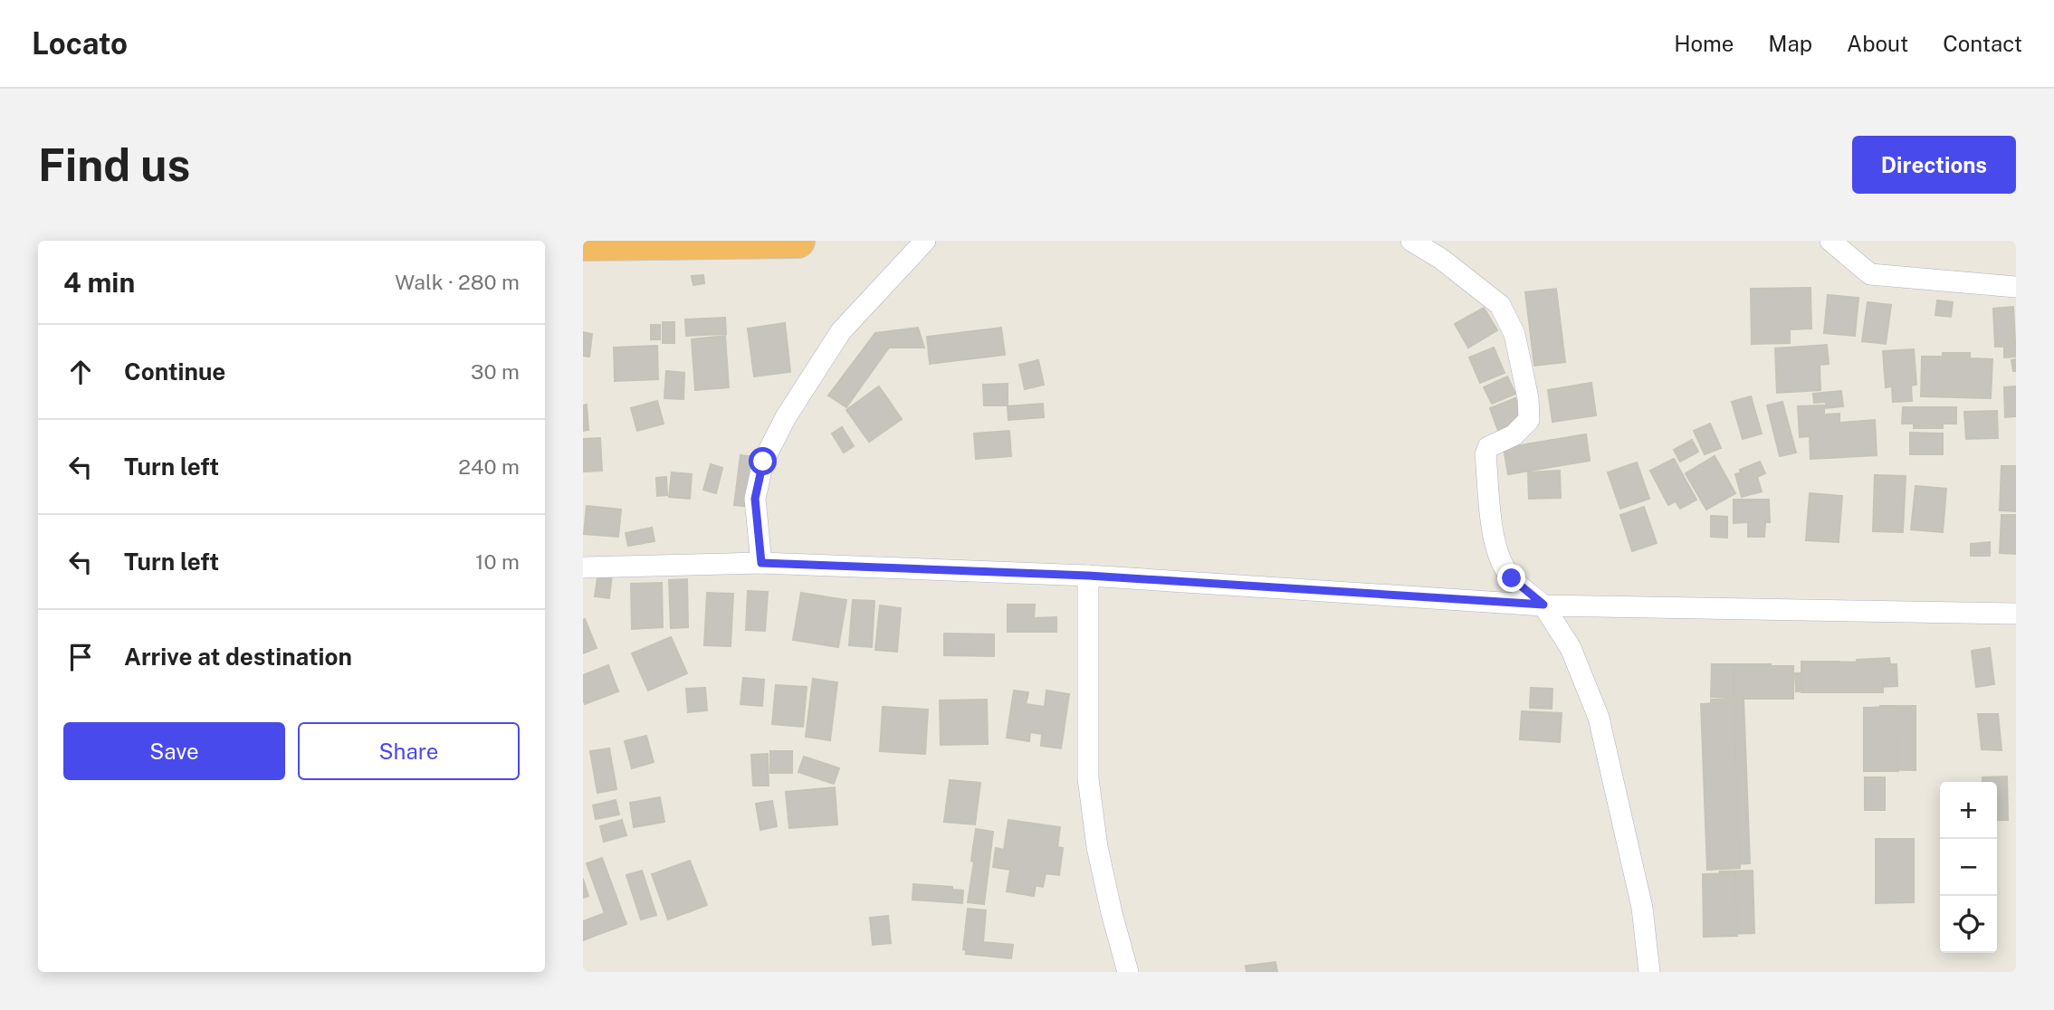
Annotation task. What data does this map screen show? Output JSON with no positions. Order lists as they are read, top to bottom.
{
  "page": {
    "header": "Locato",
    "nav": [
      "Home",
      "Map",
      "About",
      "Contact"
    ],
    "buttons": [
      "Directions",
      ["Save", "Share"]
    ],
    "title": "Find us",
    "heading": ["4 min", "Walk · 280 m"],
    "list": [
      ["Continue", "30 m"],
      ["Turn left", "240 m"],
      ["Turn left", "10 m"],
      "Arrive at destination"
    ],
    "map_buttons": ["+", "−"]
  }
}
